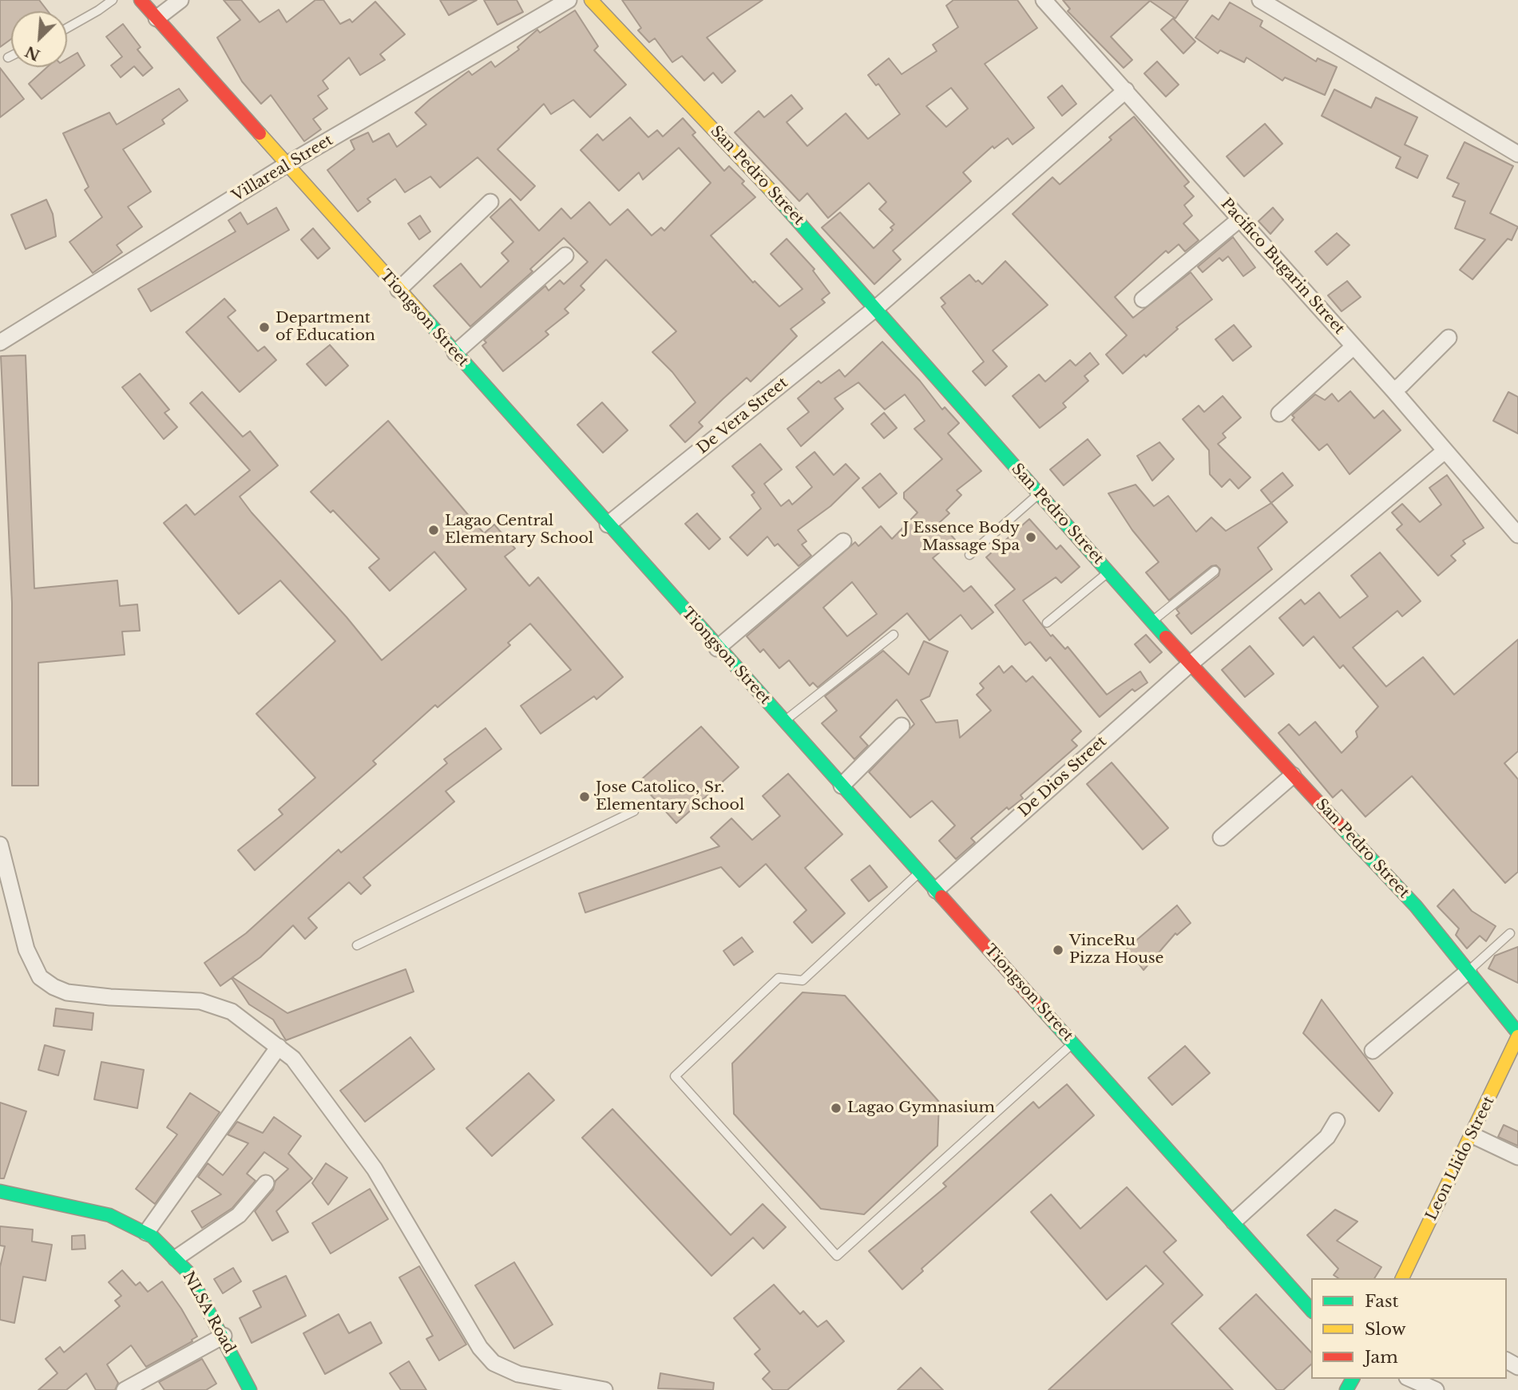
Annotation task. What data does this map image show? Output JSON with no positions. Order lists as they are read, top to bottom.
{
  "streets": {
    "street": [
      "Villareal Street",
      "San Pedro Street",
      "Pacifico Bugarin Street",
      "Tiongson Street",
      "De Vera Street",
      "De Dios Street",
      "Leon Llido Street",
      "NLSA Road"
    ]
  },
  "crossings": [
    ["Villareal Street", "Tiongson Street"],
    ["San Pedro Street", "De Vera Street"],
    ["San Pedro Street", "De Dios Street"],
    ["San Pedro Street", "Leon Llido Street"],
    ["Pacifico Bugarin Street", "De Vera Street"],
    ["Pacifico Bugarin Street", "De Dios Street"],
    ["Tiongson Street", "De Vera Street"],
    ["Tiongson Street", "De Dios Street"]
  ],
  "places": [
    "Department of Education",
    "Lagao Central Elementary School",
    "J Essence Body Massage Spa",
    "Jose Catolico, Sr. Elementary School",
    "VinceRu Pizza House",
    "Lagao Gymnasium"
  ],
  "legend": ["Fast", "Slow", "Jam"],
  "north": "bottom left"
}
